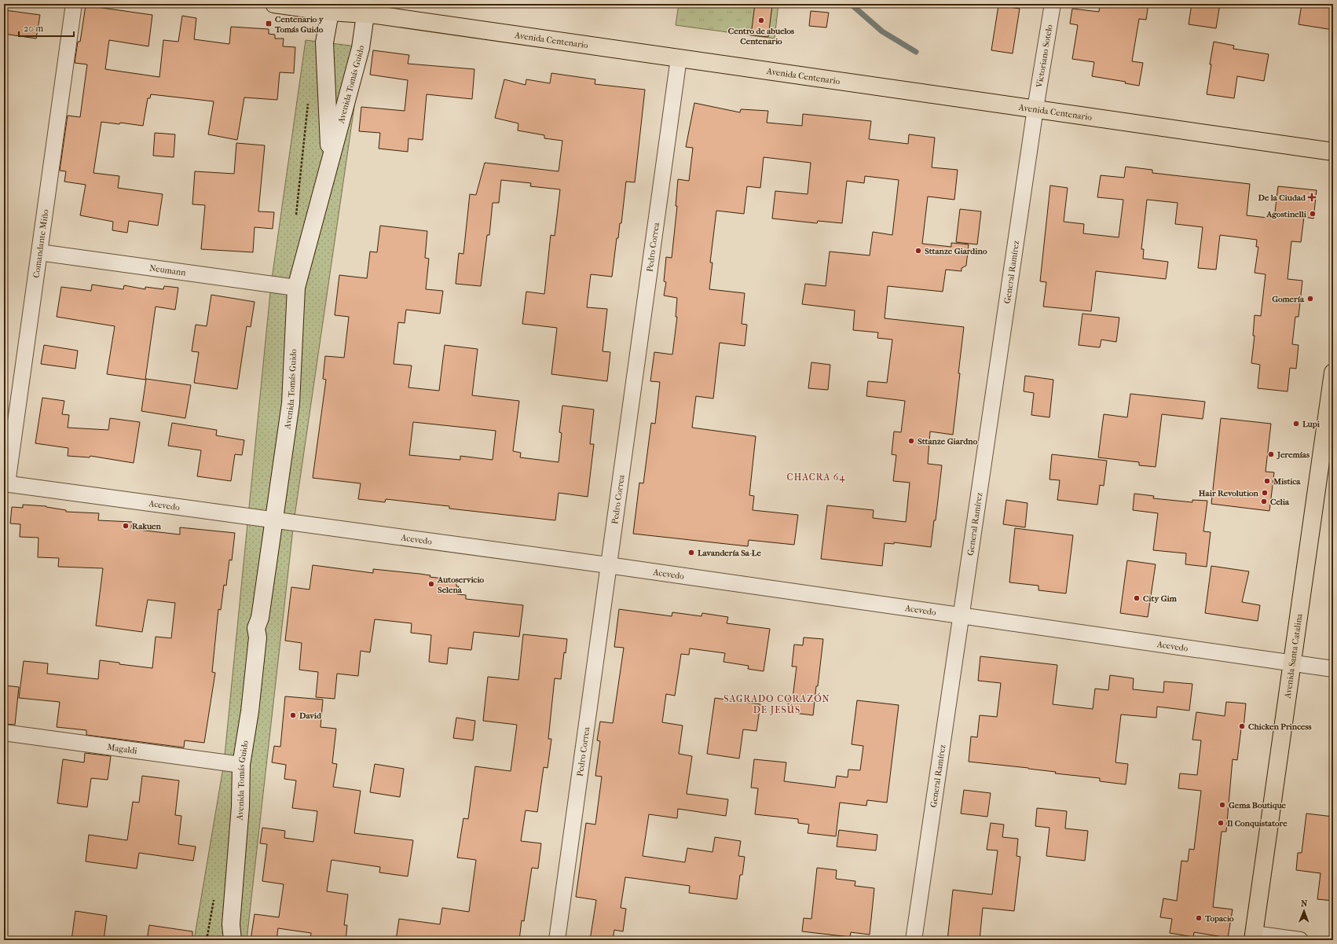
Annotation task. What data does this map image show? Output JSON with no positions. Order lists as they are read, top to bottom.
{
  "streets": {
    "main road": ["Avenida Centenario", "Avenida Tomás Guido", "Avenida Santa Catalina"],
    "street": [
      "Victoriano Sotelo",
      "Comandante Miño",
      "Pedro Correa",
      "Neumann",
      "General Ramírez",
      "Acevedo",
      "Magaldi"
    ]
  },
  "crossings": [
    ["Avenida Centenario", "Victoriano Sotelo"],
    ["Avenida Centenario", "Avenida Tomás Guido"],
    ["Avenida Centenario", "Pedro Correa"],
    ["Avenida Centenario", "General Ramírez"],
    ["Victoriano Sotelo", "General Ramírez"],
    ["Avenida Tomás Guido", "Neumann"],
    ["Avenida Tomás Guido", "Acevedo"],
    ["Avenida Tomás Guido", "Magaldi"],
    ["Comandante Miño", "Neumann"],
    ["Comandante Miño", "Acevedo"],
    ["Pedro Correa", "Acevedo"],
    ["General Ramírez", "Acevedo"],
    ["Acevedo", "Avenida Santa Catalina"]
  ],
  "districts": ["CHACRA 64", "SAGRADO CORAZÓN DE JESÚS"],
  "places": {
    "other": [
      "Centro de abuelos Centenario",
      "Agostinelli",
      "Sttanze Giardino",
      "Gomería",
      "Lupi",
      "Sttanze Giardno",
      "Jeremías",
      "Mistica",
      "Hair Revolution",
      "Celia",
      "Rakuen",
      "Lavandería Sa-Le",
      "Autoservicio Selena",
      "City Gim",
      "David",
      "Chicken Princess",
      "Gema Boutique",
      "Il Conquistatore",
      "Topacio"
    ],
    "transit": ["Centenario y Tomás Guido"],
    "health": ["De la Ciudad"]
  },
  "scale_bar": "20 m",
  "north": "top"
}
